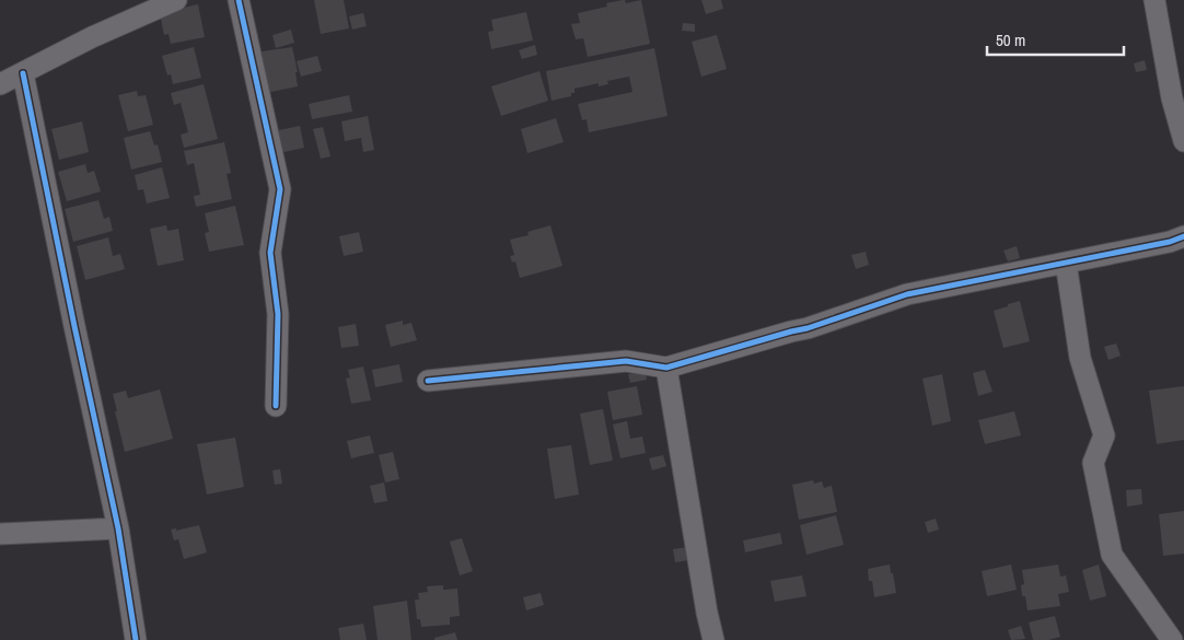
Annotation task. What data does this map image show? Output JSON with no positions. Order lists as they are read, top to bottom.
{
  "scale_bar": "50 m"
}
